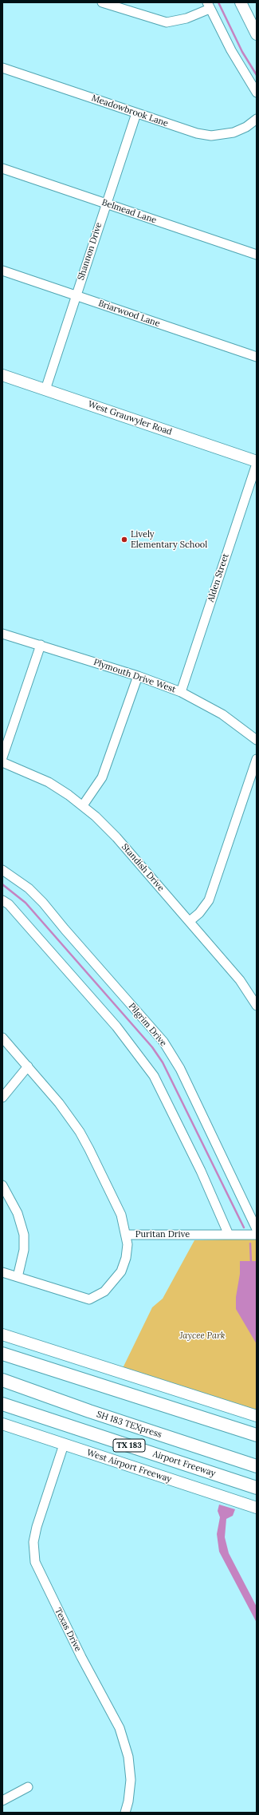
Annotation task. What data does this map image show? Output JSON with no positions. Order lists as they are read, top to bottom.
{
  "streets": {
    "highway": ["SH 183 TEXpress", "TX 183", "Airport Freeway"],
    "main road": ["West Grauwyler Road", "West Airport Freeway"],
    "street": [
      "Meadowbrook Lane",
      "Belmead Lane",
      "Shannon Drive",
      "Briarwood Lane",
      "Alden Street",
      "Plymouth Drive West",
      "Standish Drive",
      "Pilgrim Drive",
      "Puritan Drive",
      "Texas Drive"
    ]
  },
  "crossings": [
    ["Meadowbrook Lane", "Shannon Drive"],
    ["Belmead Lane", "Shannon Drive"],
    ["Shannon Drive", "Briarwood Lane"],
    ["Shannon Drive", "West Grauwyler Road"],
    ["West Grauwyler Road", "Alden Street"],
    ["Alden Street", "Plymouth Drive West"],
    ["West Airport Freeway", "Texas Drive"]
  ],
  "parks": ["Jaycee Park"],
  "places": ["Lively Elementary School"]
}
